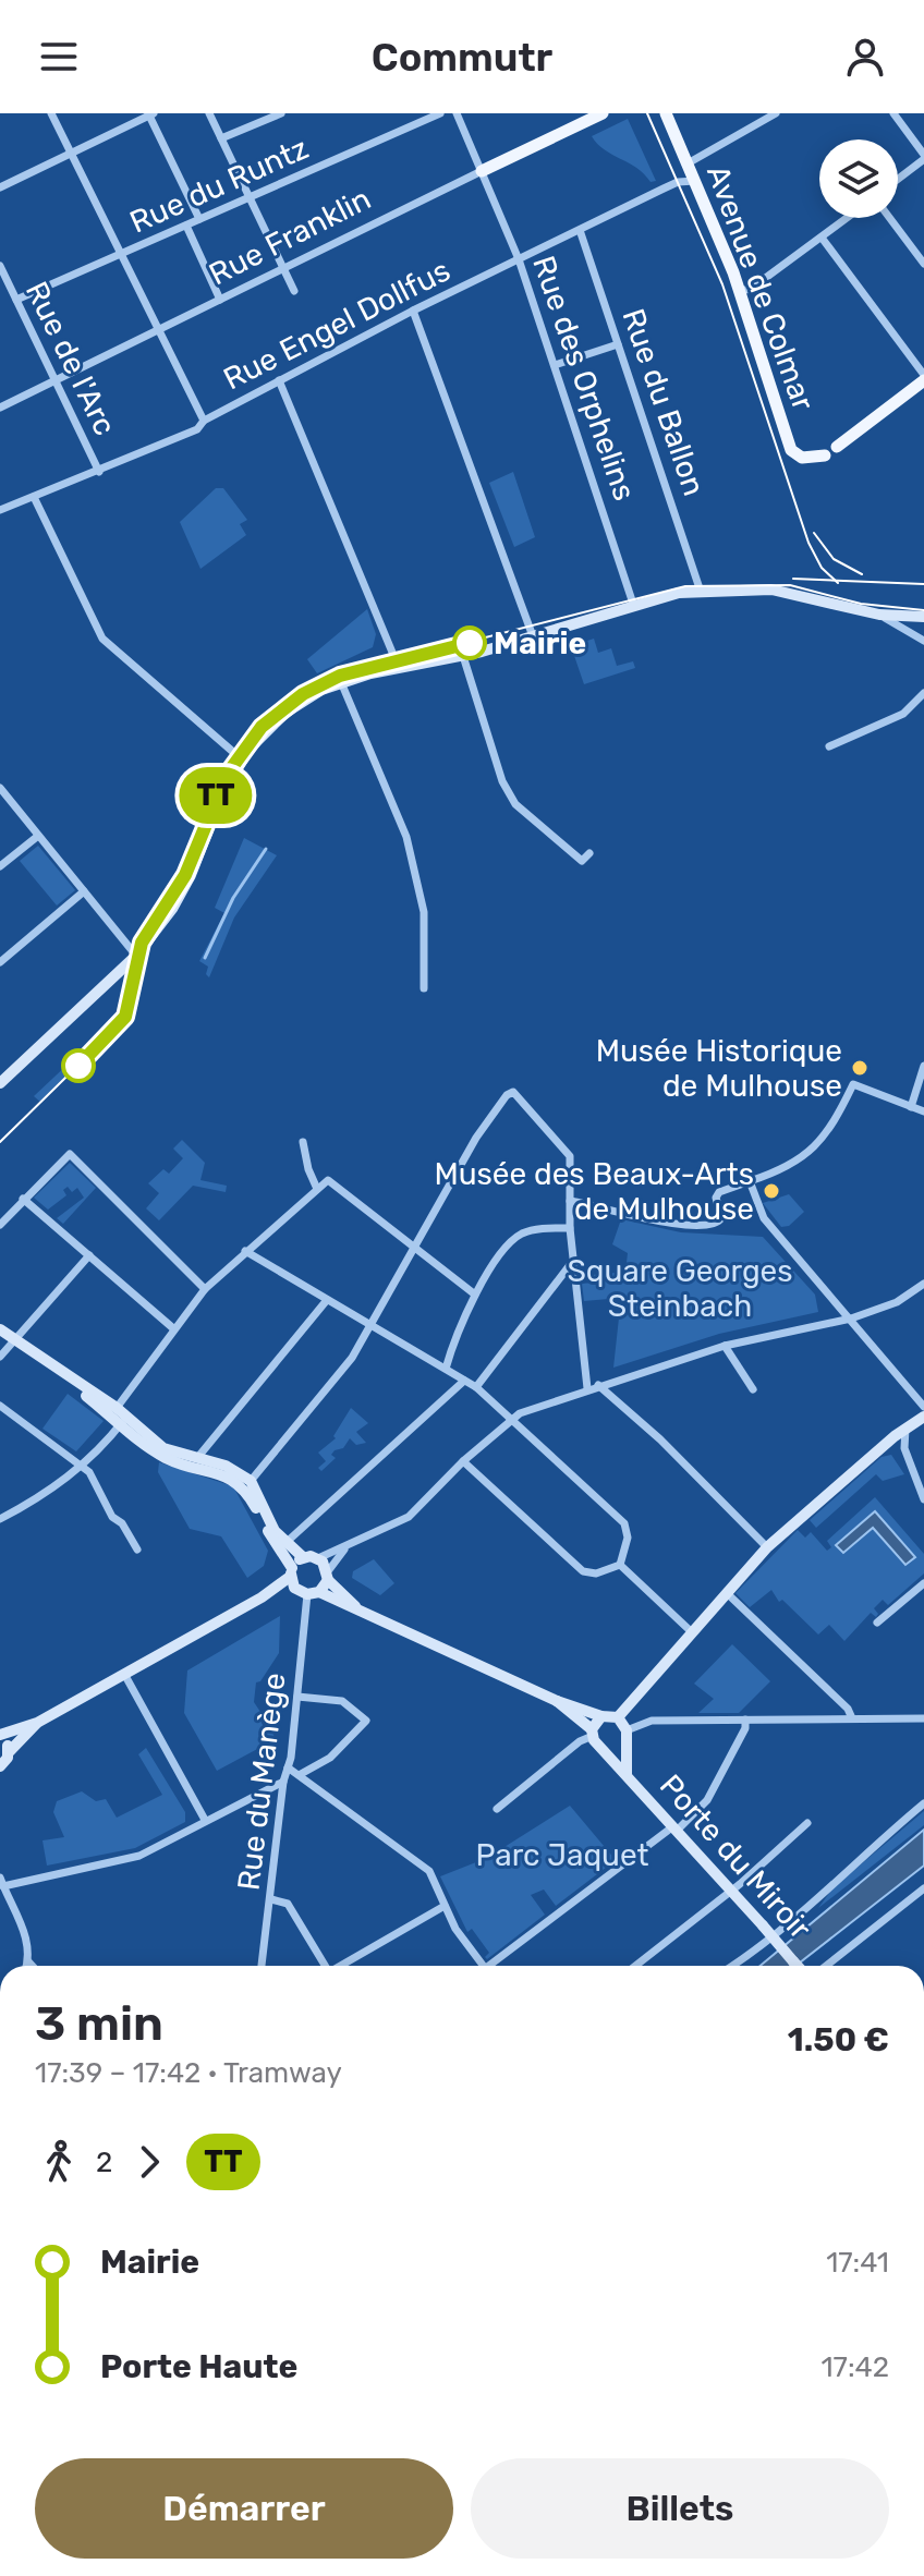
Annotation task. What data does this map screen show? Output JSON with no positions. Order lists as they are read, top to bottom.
{
  "streets": {
    "main road": ["Rue Franklin", "Avenue de Colmar"],
    "street": [
      "Rue du Runtz",
      "Rue Engel Dollfus",
      "Rue de l'Arc",
      "Rue des Orphelins",
      "Rue du Ballon",
      "Rue du Manège",
      "Porte du Miroir"
    ]
  },
  "crossings": [
    ["Rue du Runtz", "Rue de l'Arc"],
    ["Rue Franklin", "Rue de l'Arc"],
    ["Rue Franklin", "Rue des Orphelins"],
    ["Avenue de Colmar", "Rue Engel Dollfus"],
    ["Rue Engel Dollfus", "Rue de l'Arc"],
    ["Rue Engel Dollfus", "Rue des Orphelins"],
    ["Rue Engel Dollfus", "Rue du Ballon"]
  ],
  "parks": ["Square Georges Steinbach", "Parc Jaquet"],
  "places": ["Mairie", "Musée Historique de Mulhouse", "Musée des Beaux-Arts de Mulhouse"],
  "lines": ["tram line TT"],
  "page": {
    "header": "Commutr",
    "on_map": "TT",
    "heading": ["3 min", "17:39 – 17:42 · Tramway", "1.50 €"],
    "legs": ["2", "TT"],
    "list": [
      {
        "name": "Mairie",
        "value": "17:41"
      },
      {
        "name": "Porte Haute",
        "value": "17:42"
      }
    ],
    "buttons": ["Démarrer", "Billets"]
  }
}
